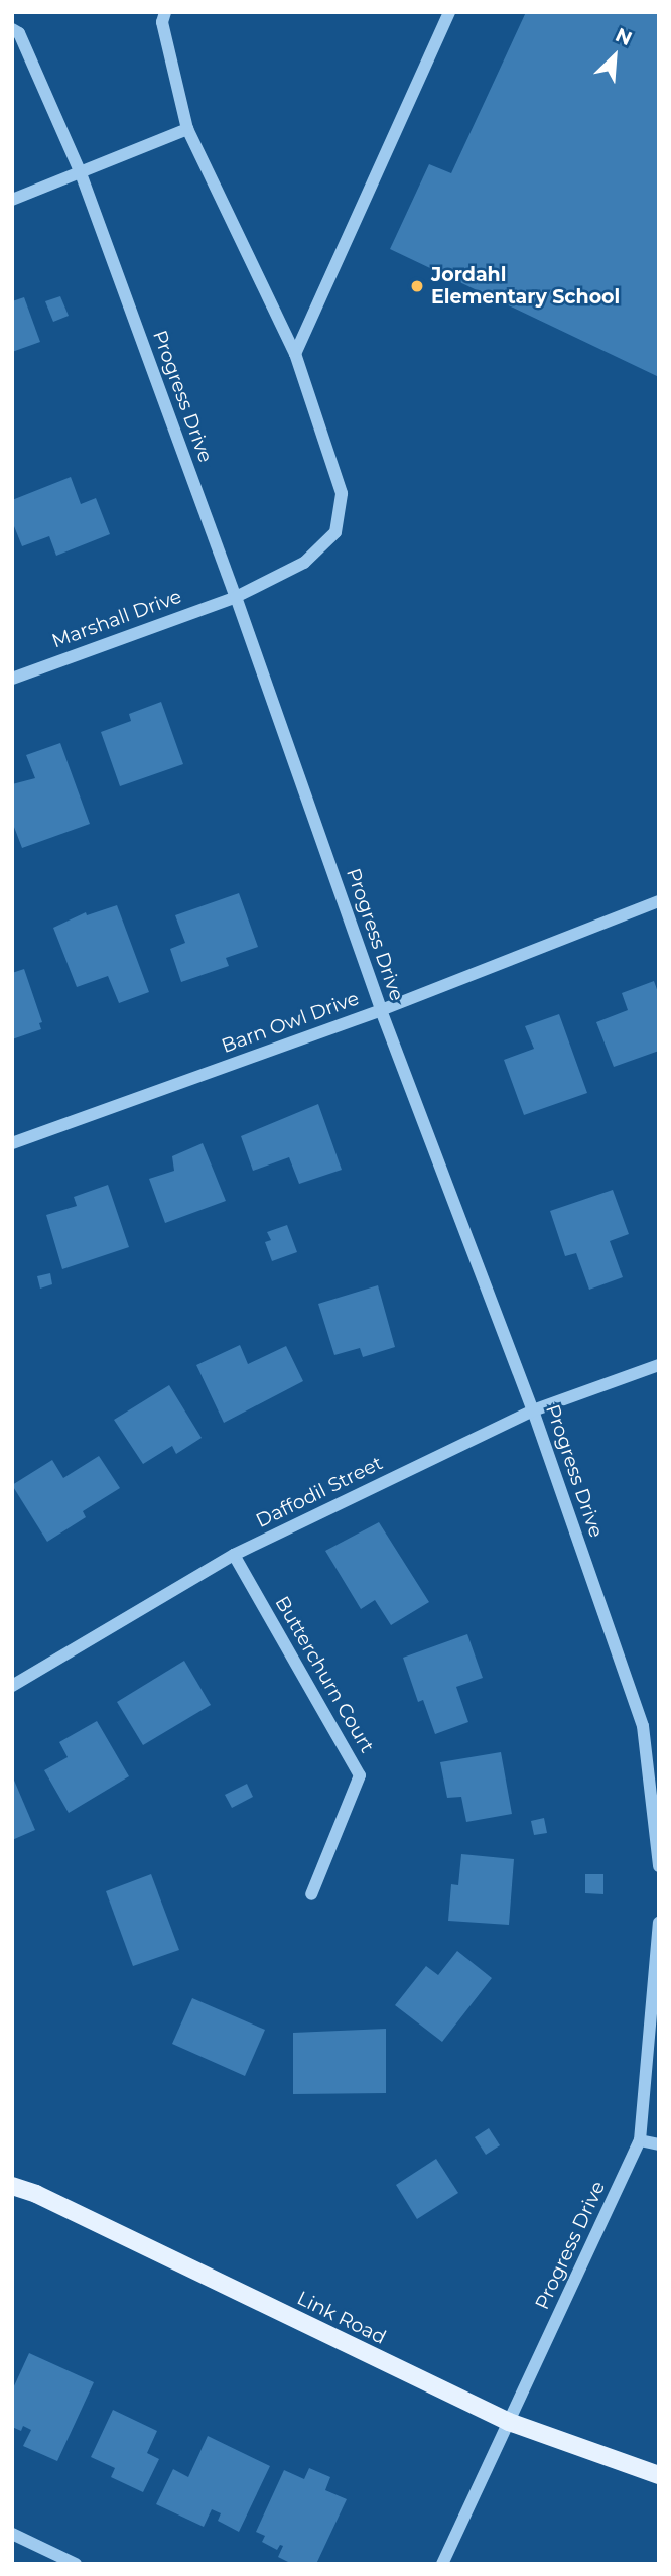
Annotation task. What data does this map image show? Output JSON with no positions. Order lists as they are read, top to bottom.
{
  "streets": {
    "main road": ["Link Road"],
    "street": [
      "Progress Drive",
      "Marshall Drive",
      "Barn Owl Drive",
      "Daffodil Street",
      "Butterchurn Court"
    ]
  },
  "crossings": [
    ["Progress Drive", "Marshall Drive"],
    ["Progress Drive", "Barn Owl Drive"],
    ["Progress Drive", "Daffodil Street"],
    ["Progress Drive", "Link Road"],
    ["Daffodil Street", "Butterchurn Court"]
  ],
  "places": ["Jordahl Elementary School"],
  "north": "top right"
}
